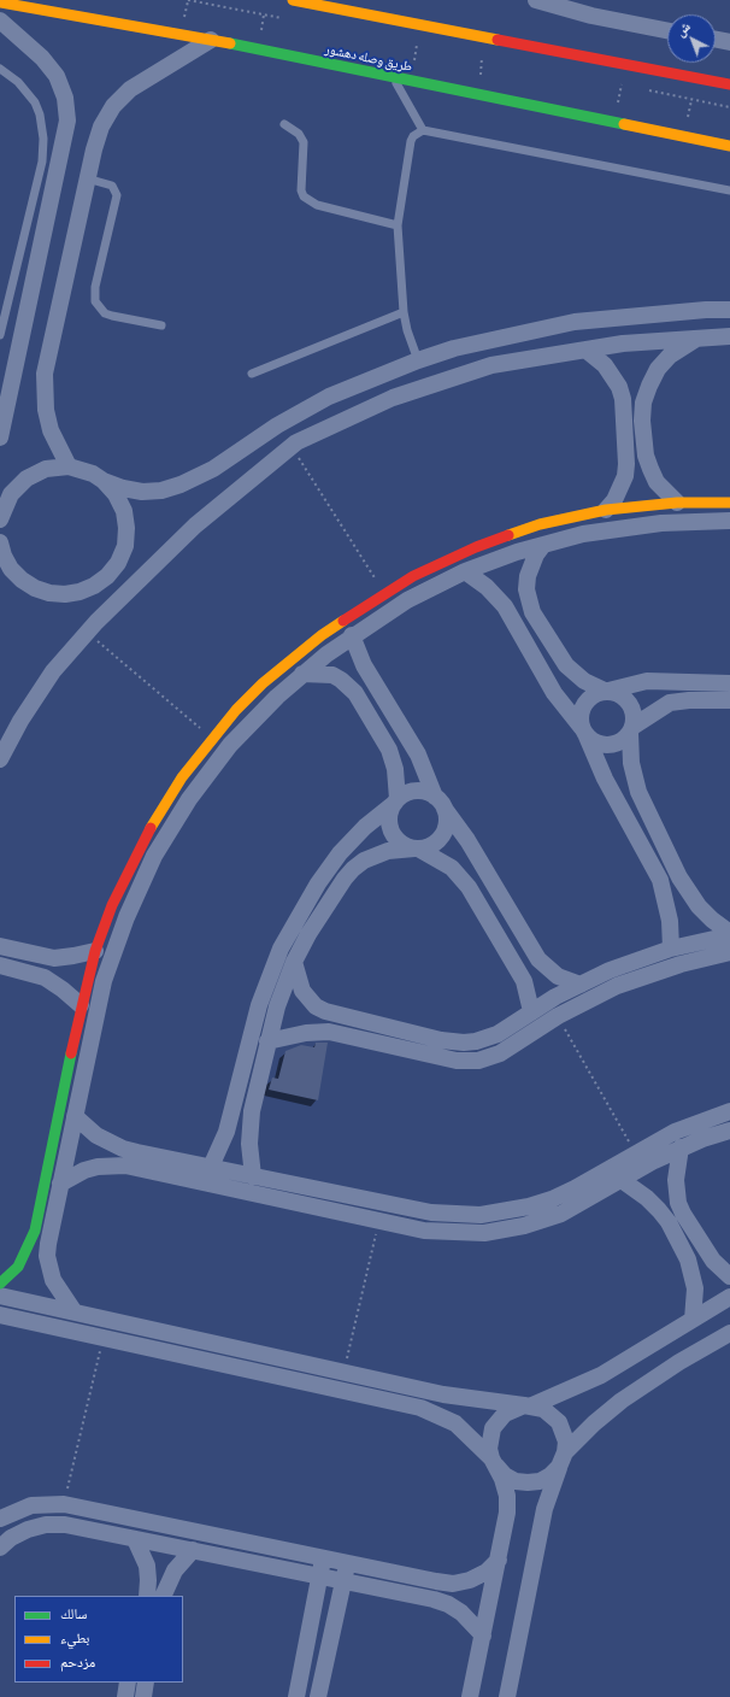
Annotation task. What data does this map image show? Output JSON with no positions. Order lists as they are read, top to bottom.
{
  "streets": {
    "street": ["طريق وصله دهشور"]
  },
  "legend": ["سالك", "بطيء", "مزدحم"],
  "north": "top left"
}
